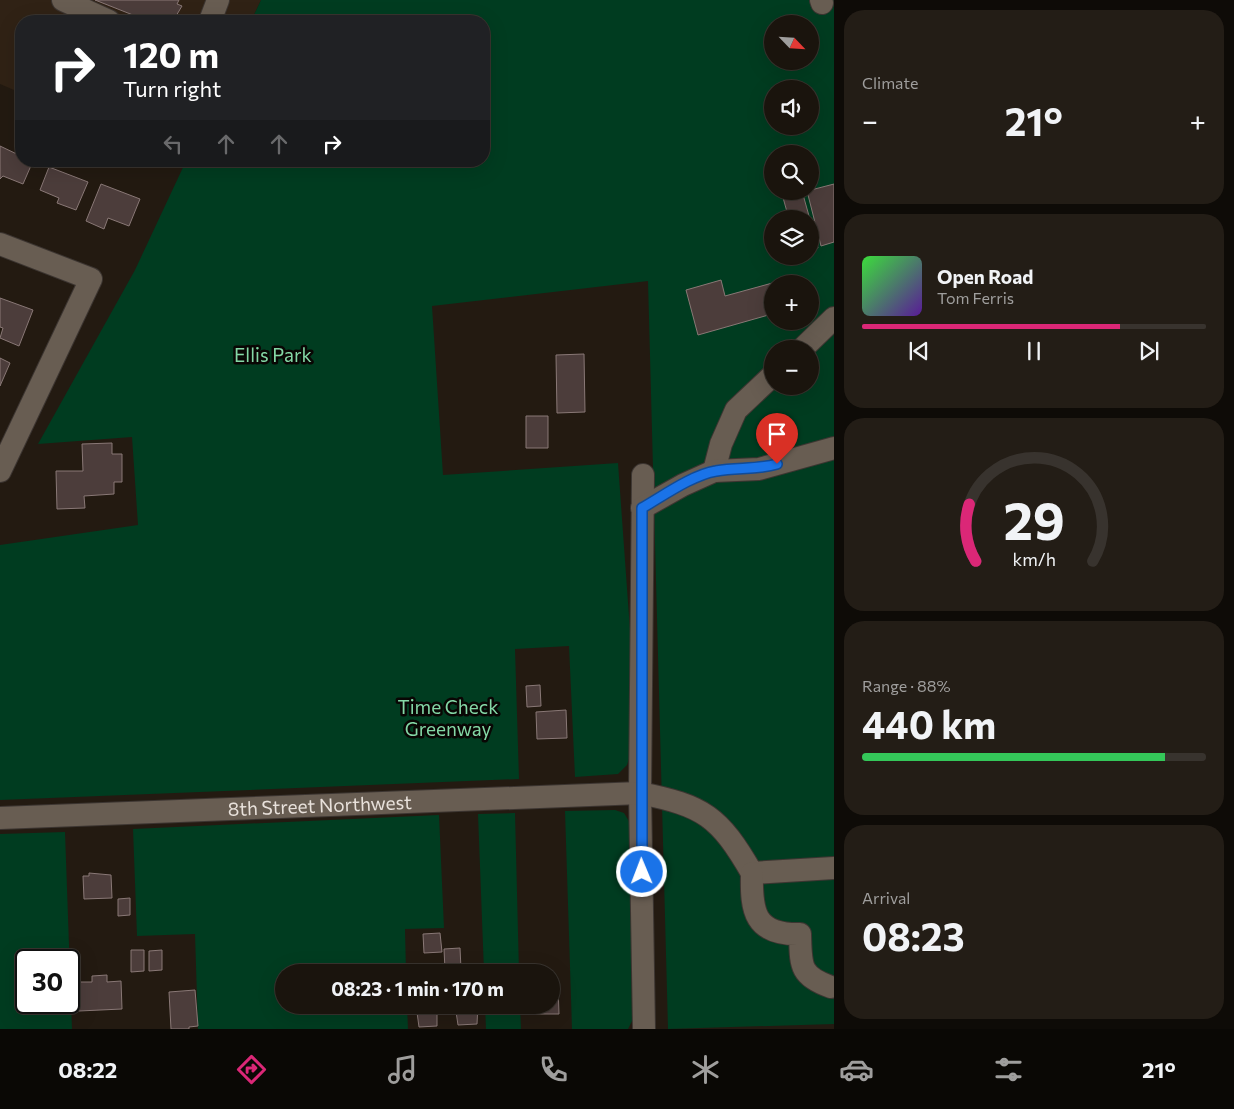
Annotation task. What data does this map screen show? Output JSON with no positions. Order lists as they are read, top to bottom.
{
  "streets": {
    "street": ["8th Street Northwest"]
  },
  "parks": ["Ellis Park", "Time Check Greenway"],
  "north": "bottom right",
  "page": {
    "tile": [
      "Climate",
      ["Range · 88%", "440 km"],
      ["Arrival", "08:23"]
    ],
    "map_buttons": ["+", "−"],
    "turn": ["120 m", "Turn right"],
    "heat": ["−", "21°", "+"],
    "song": ["Open Road", "Tom Ferris"],
    "limit": "30",
    "trip": "08:23 · 1 min · 170 m",
    "tabs": ["08:22", "21°"],
    "gauge": ["29", "km/h"]
  }
}
